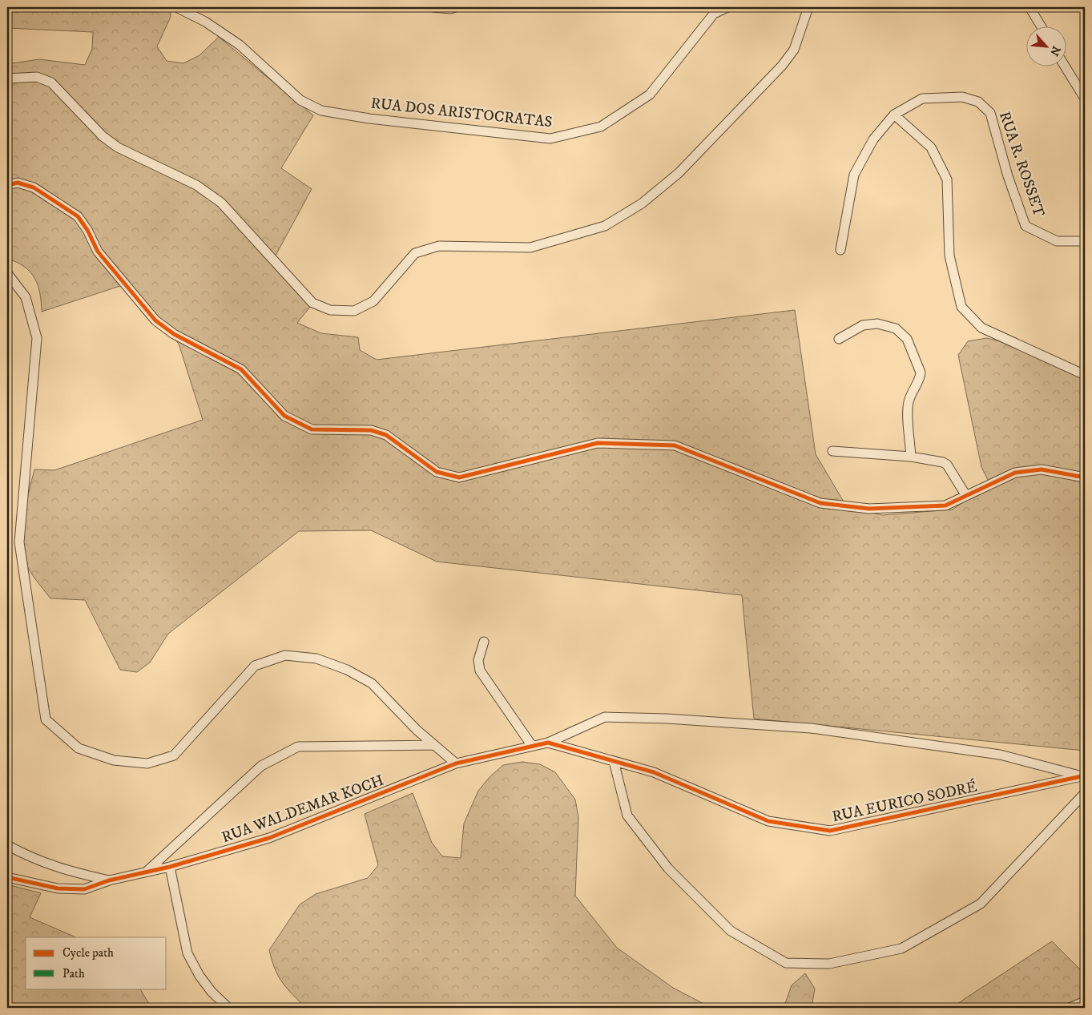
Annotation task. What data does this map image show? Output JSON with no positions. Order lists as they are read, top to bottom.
{
  "streets": {
    "street": [
      "RUA DOS ARISTOCRATAS",
      "RUA R. ROSSET",
      "RUA EURICO SODRÉ",
      "RUA WALDEMAR KOCH"
    ]
  },
  "legend": ["Cycle path", "Path"],
  "north": "bottom right"
}
